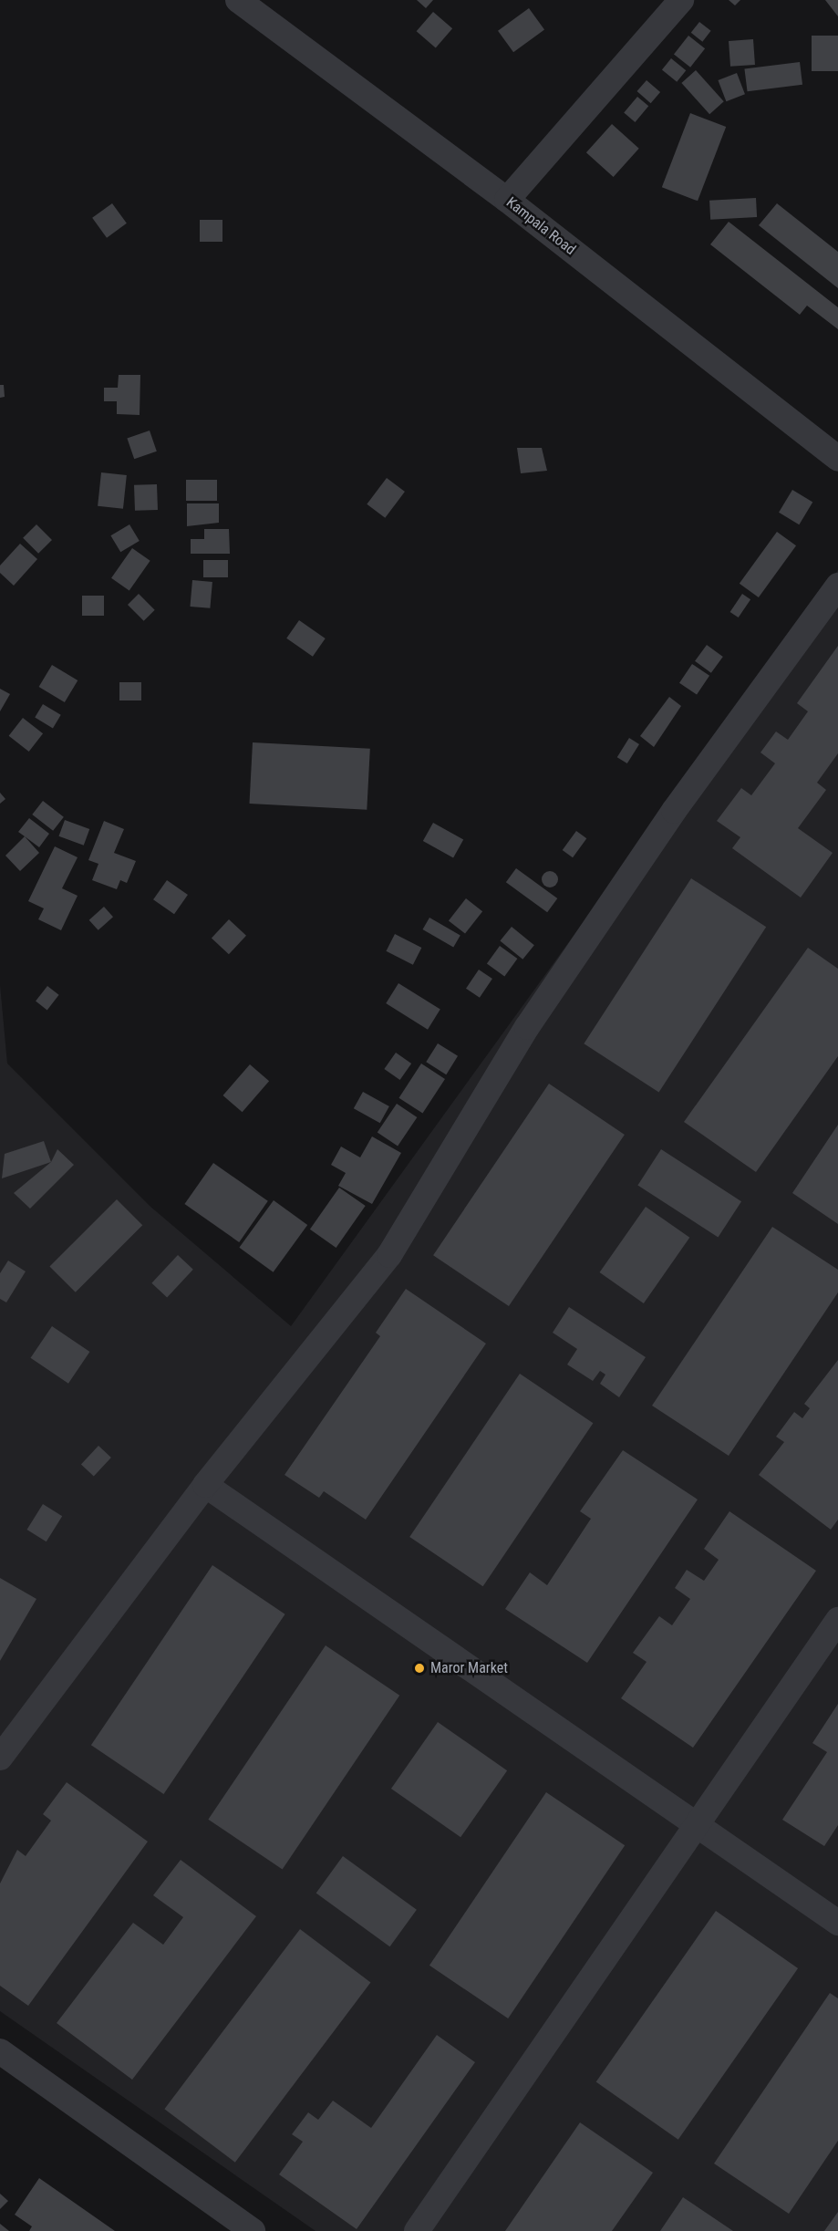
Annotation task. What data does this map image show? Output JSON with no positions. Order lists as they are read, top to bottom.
{
  "streets": {
    "street": ["Kampala Road"]
  },
  "places": ["Maror Market"]
}
